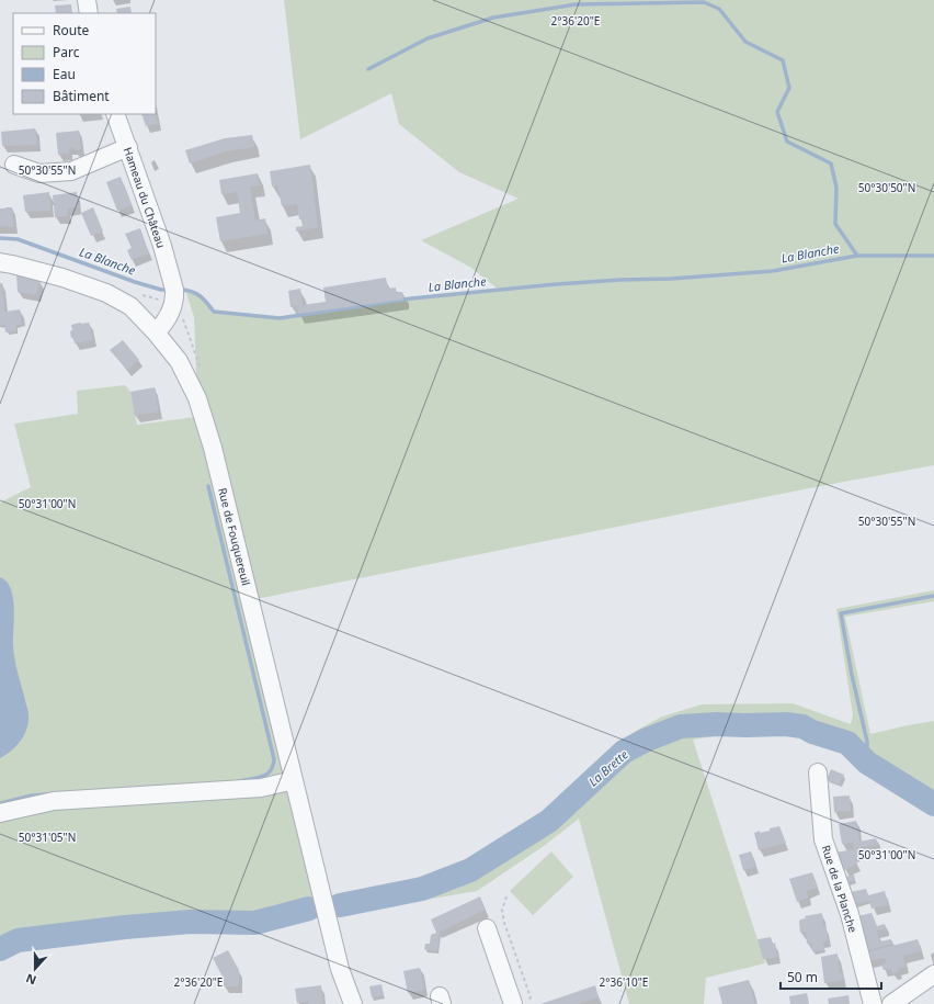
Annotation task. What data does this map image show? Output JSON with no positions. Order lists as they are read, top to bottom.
{
  "streets": {
    "street": ["Hameau du Château", "Rue de Fouquereuil", "Rue de la Planche"]
  },
  "crossings": [
    ["Hameau du Château", "Rue de Fouquereuil"]
  ],
  "water": ["La Blanche", "La Brette"],
  "legend": [
    "Route",
    "Parc",
    "Eau",
    "Bâtiment"
  ],
  "scale_bar": "50 m",
  "north": "bottom",
  "coordinates": [
    "2°36'20\"E",
    "50°30'55\"N",
    "50°30'50\"N",
    "50°31'00\"N",
    "50°31'05\"N",
    "2°36'10\"E"
  ]
}
